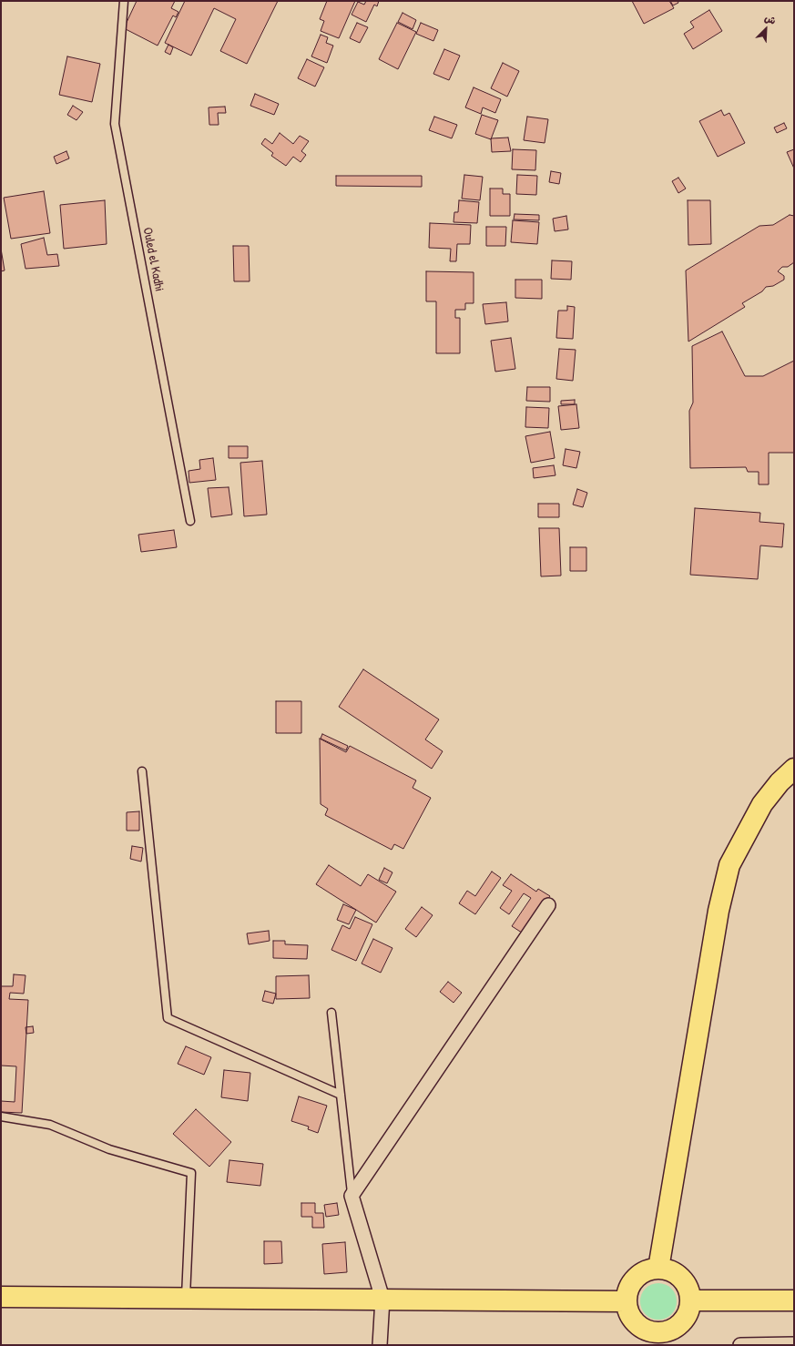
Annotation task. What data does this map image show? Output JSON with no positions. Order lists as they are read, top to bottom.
{
  "streets": {
    "lane": ["Ouled el Kadhi"]
  },
  "north": "top right"
}
